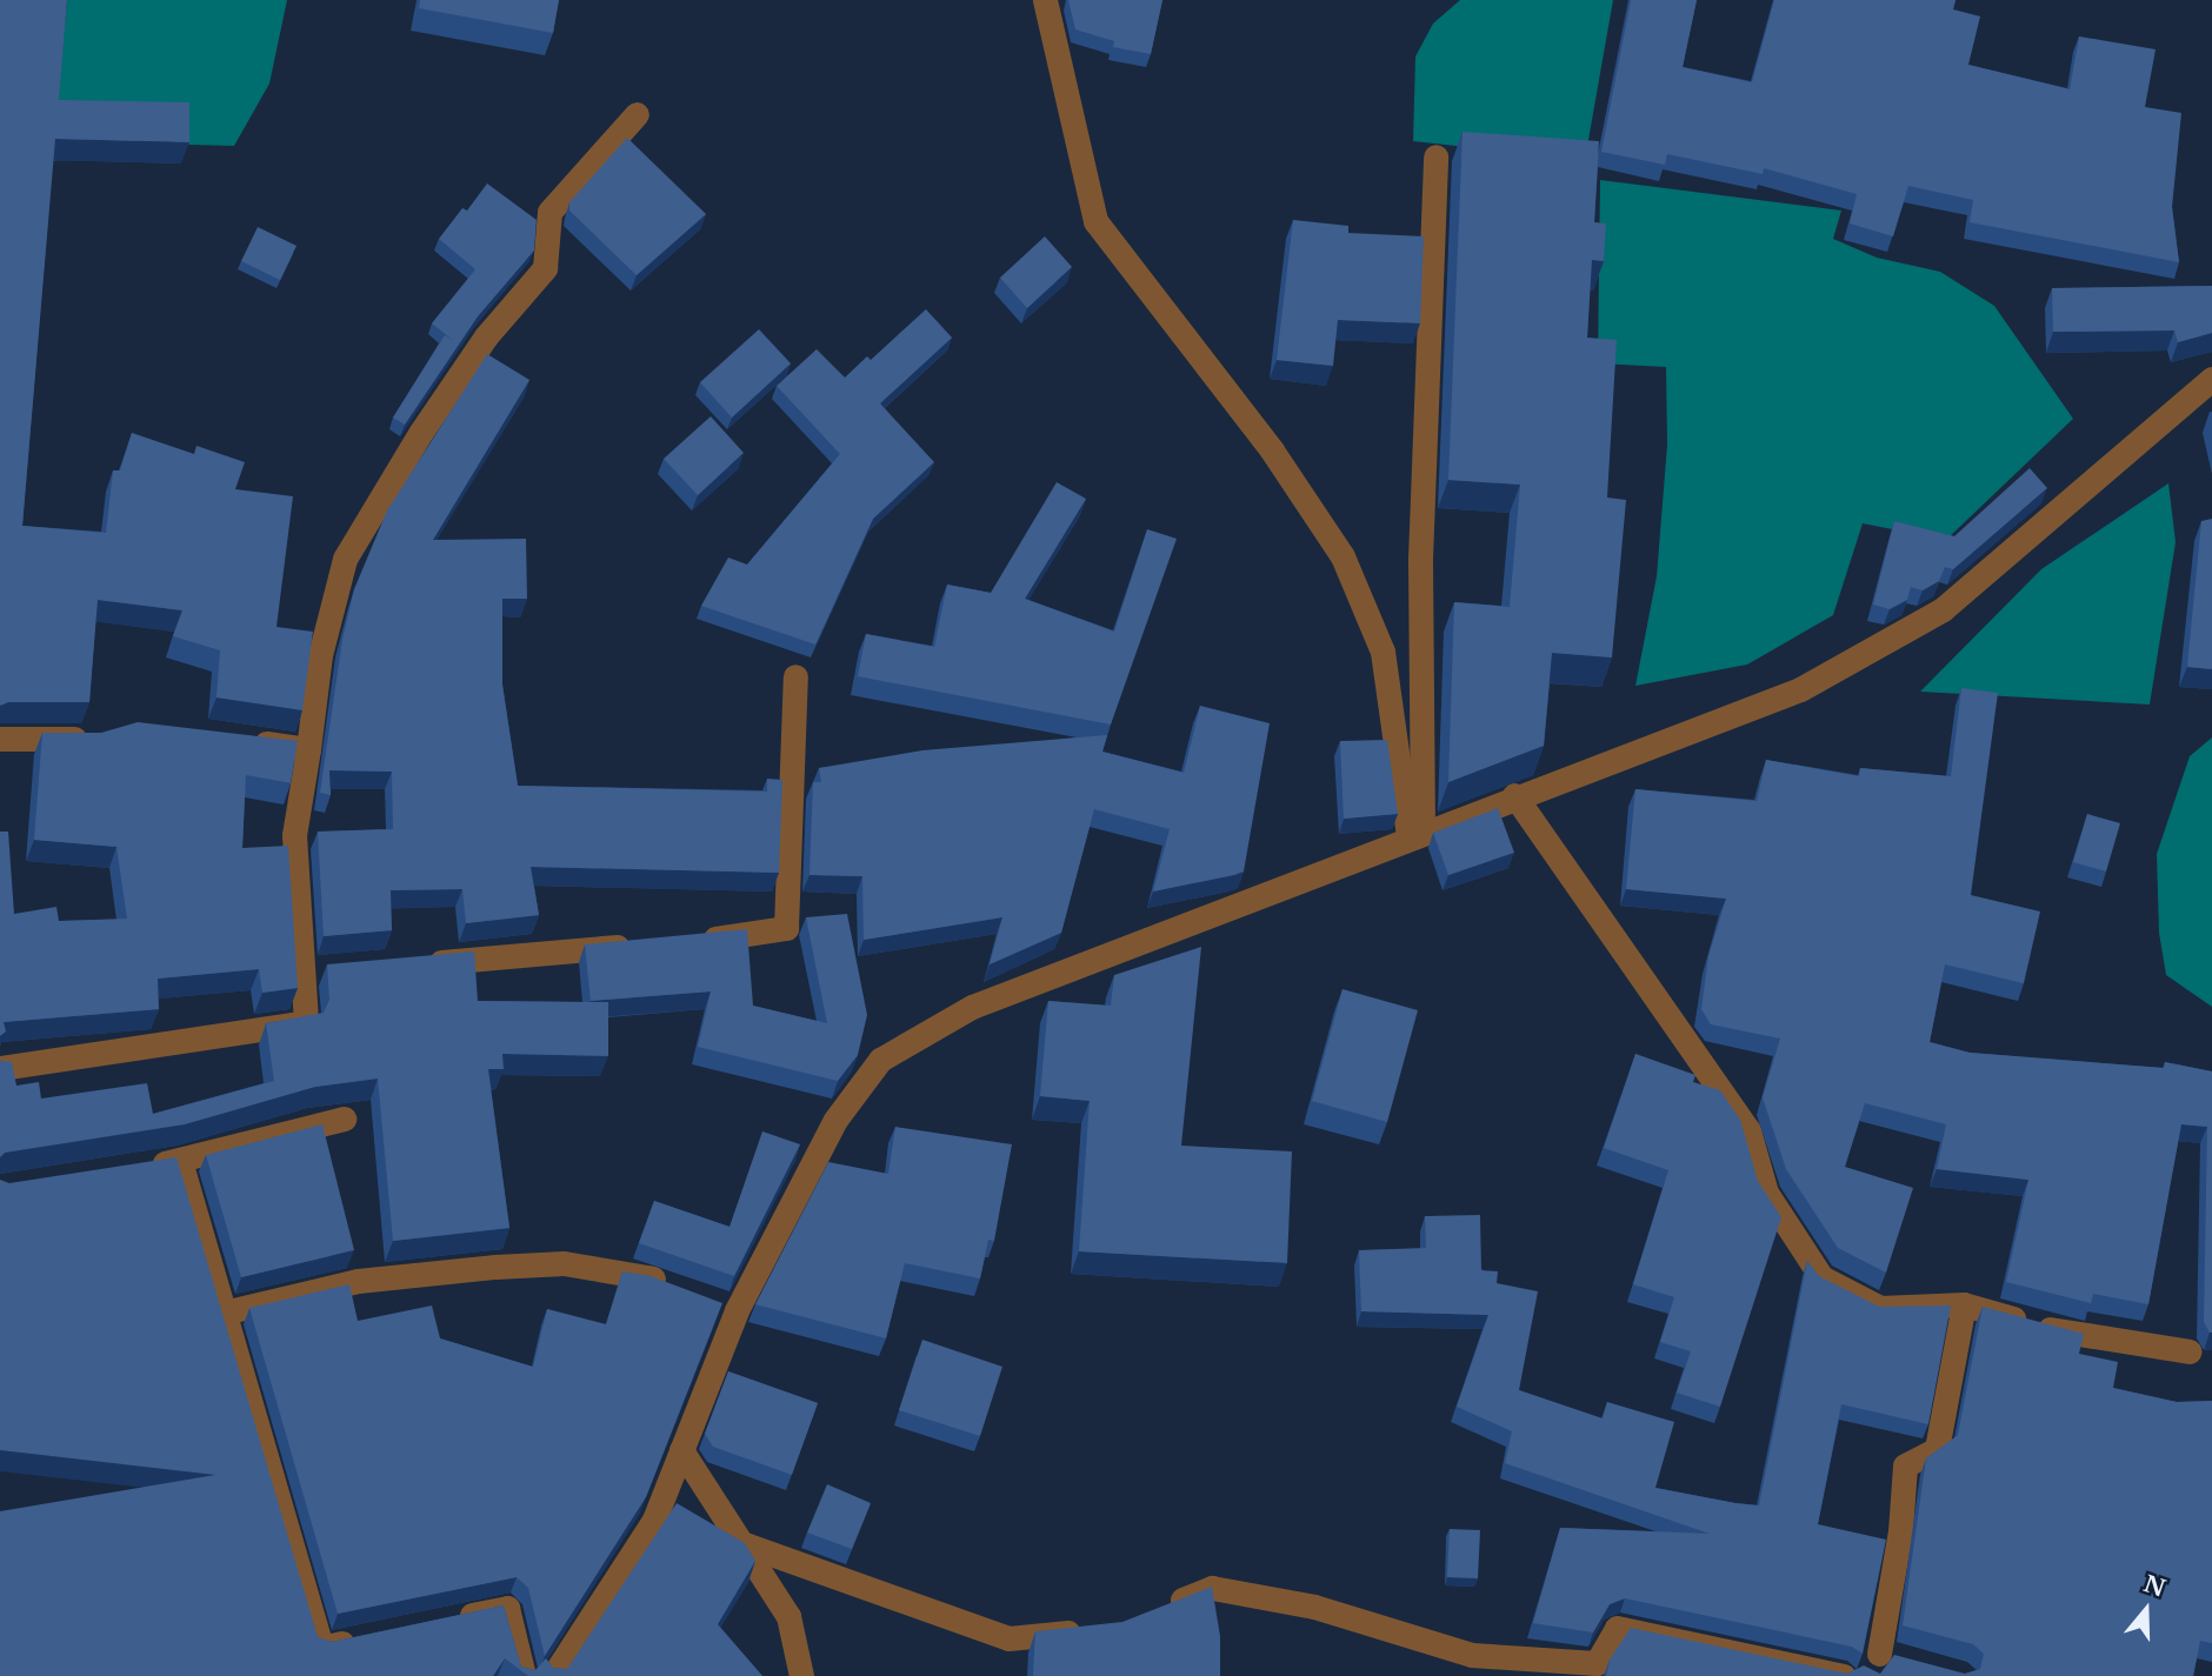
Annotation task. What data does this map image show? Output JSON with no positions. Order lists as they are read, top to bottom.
{
  "north": "top"
}
